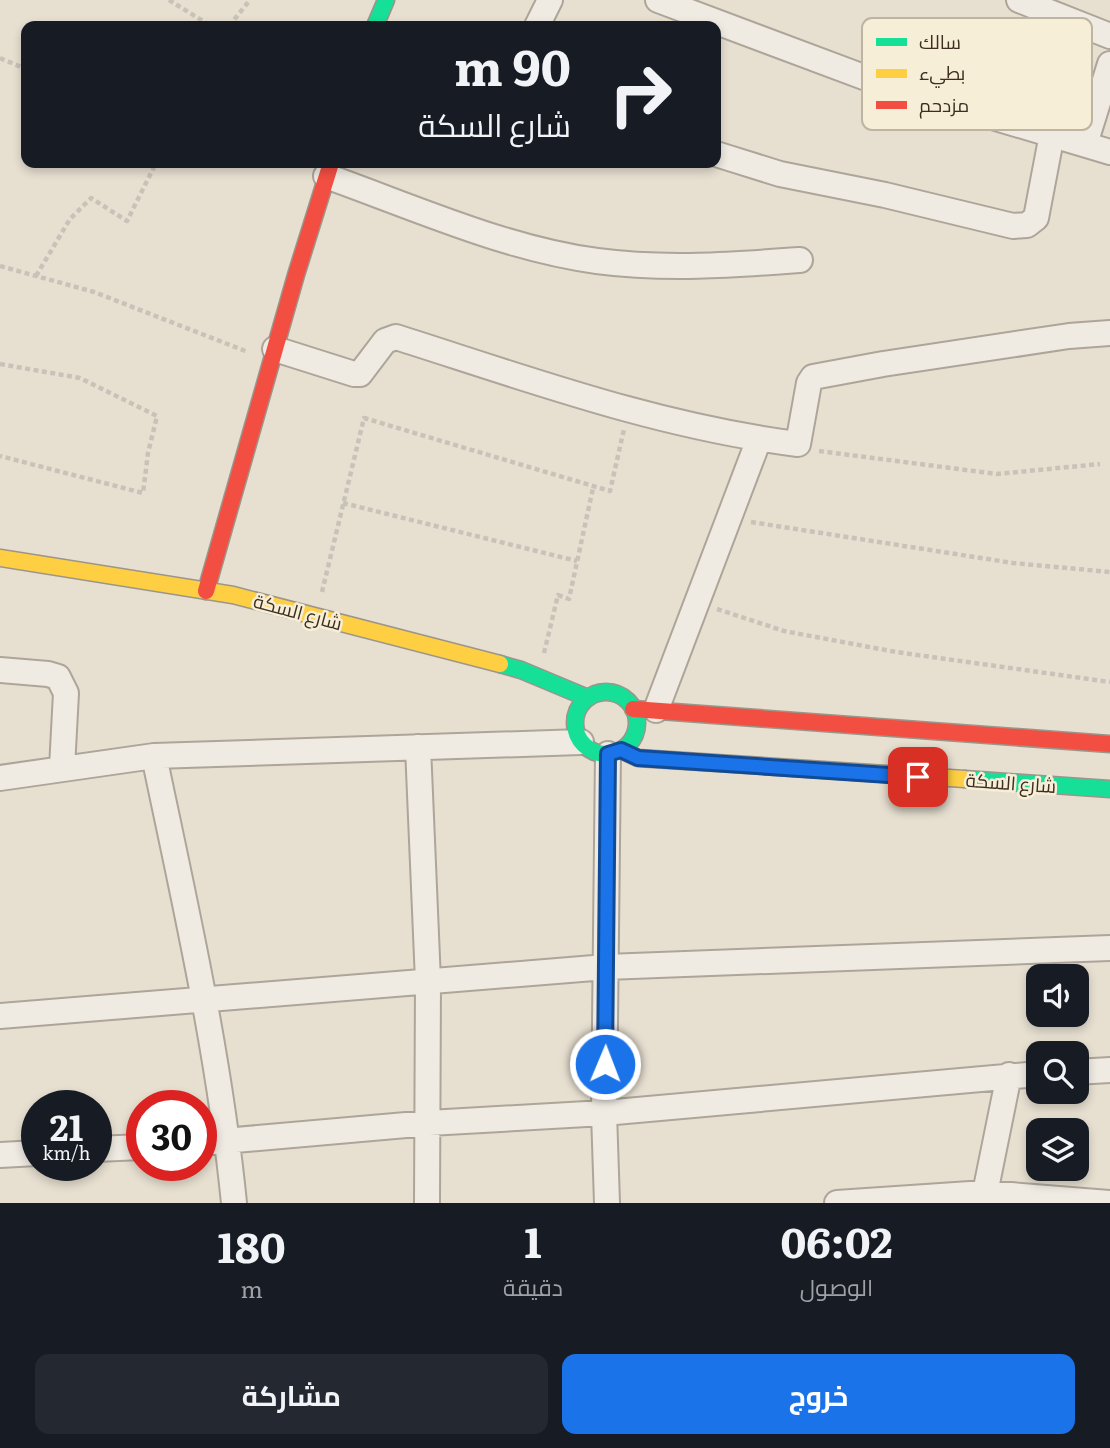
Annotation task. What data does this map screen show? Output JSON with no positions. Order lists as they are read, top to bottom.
{
  "streets": {
    "street": ["شارع السكة"]
  },
  "legend": ["سالك", "بطيء", "مزدحم"],
  "page": {
    "turn": ["90 m", "شارع السكة"],
    "speed": "21 km/h",
    "limit": "30",
    "eta": [
      "06:02",
      "الوصول",
      "1",
      "دقيقة",
      "180",
      "m"
    ],
    "buttons": ["خروج", "مشاركة"]
  }
}
